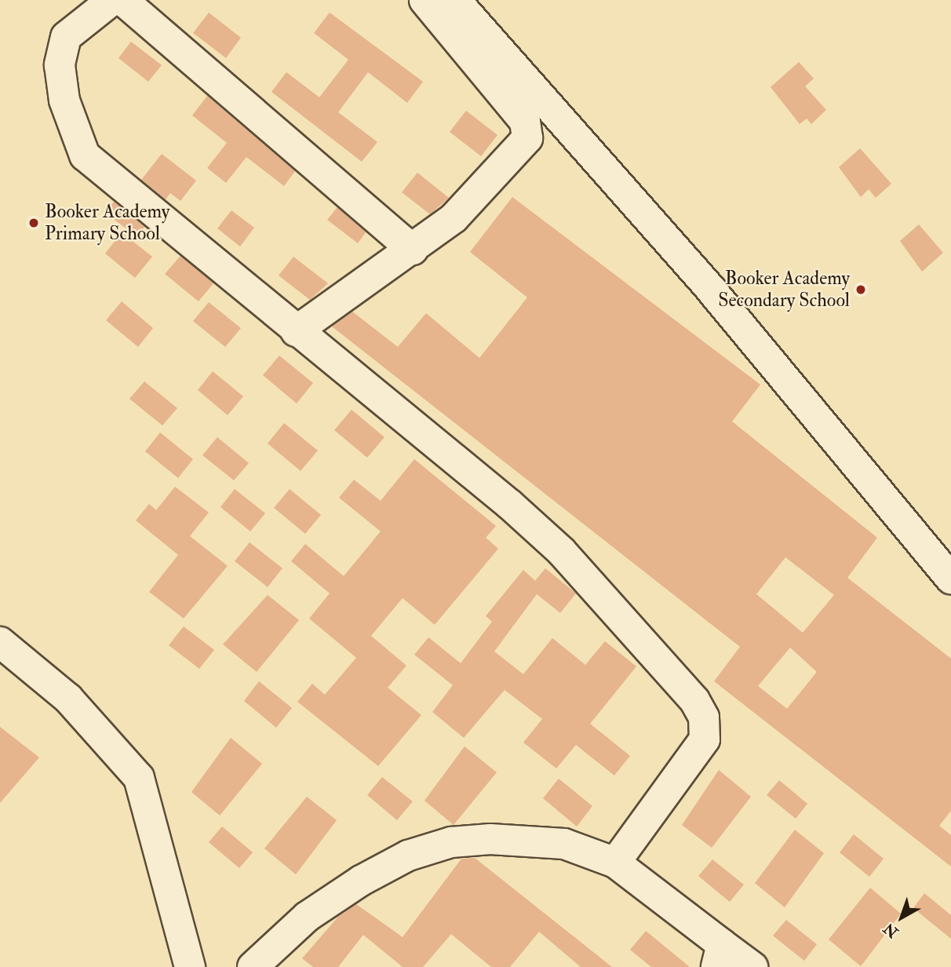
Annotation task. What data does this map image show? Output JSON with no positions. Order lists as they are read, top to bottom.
{
  "places": ["Booker Academy Primary School", "Booker Academy Secondary School"],
  "north": "bottom left"
}
